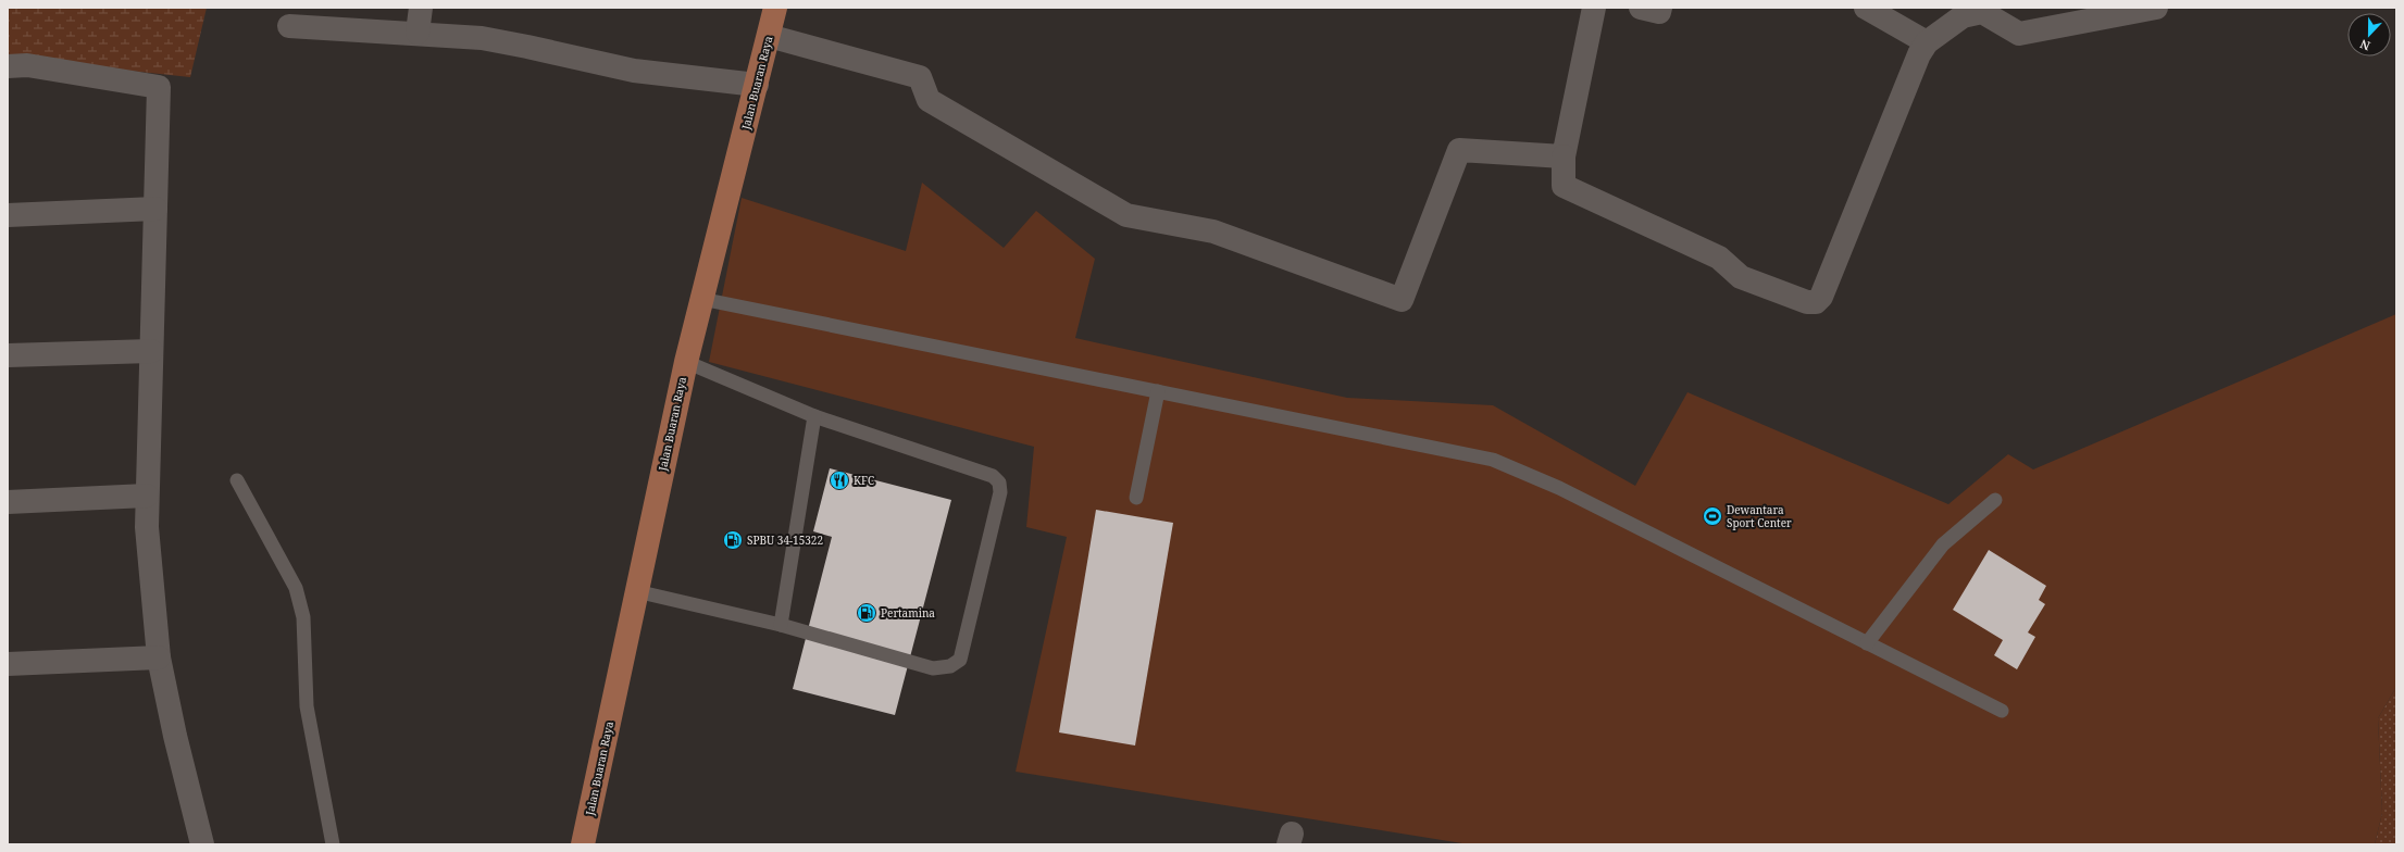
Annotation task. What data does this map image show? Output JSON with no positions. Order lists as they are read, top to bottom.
{
  "streets": {
    "main road": ["Jalan Buaran Raya"]
  },
  "places": {
    "restaurant": ["KFC"],
    "sports": ["Dewantara Sport Center"],
    "fuel station": ["SPBU 34-15322", "Pertamina"]
  },
  "north": "bottom"
}
